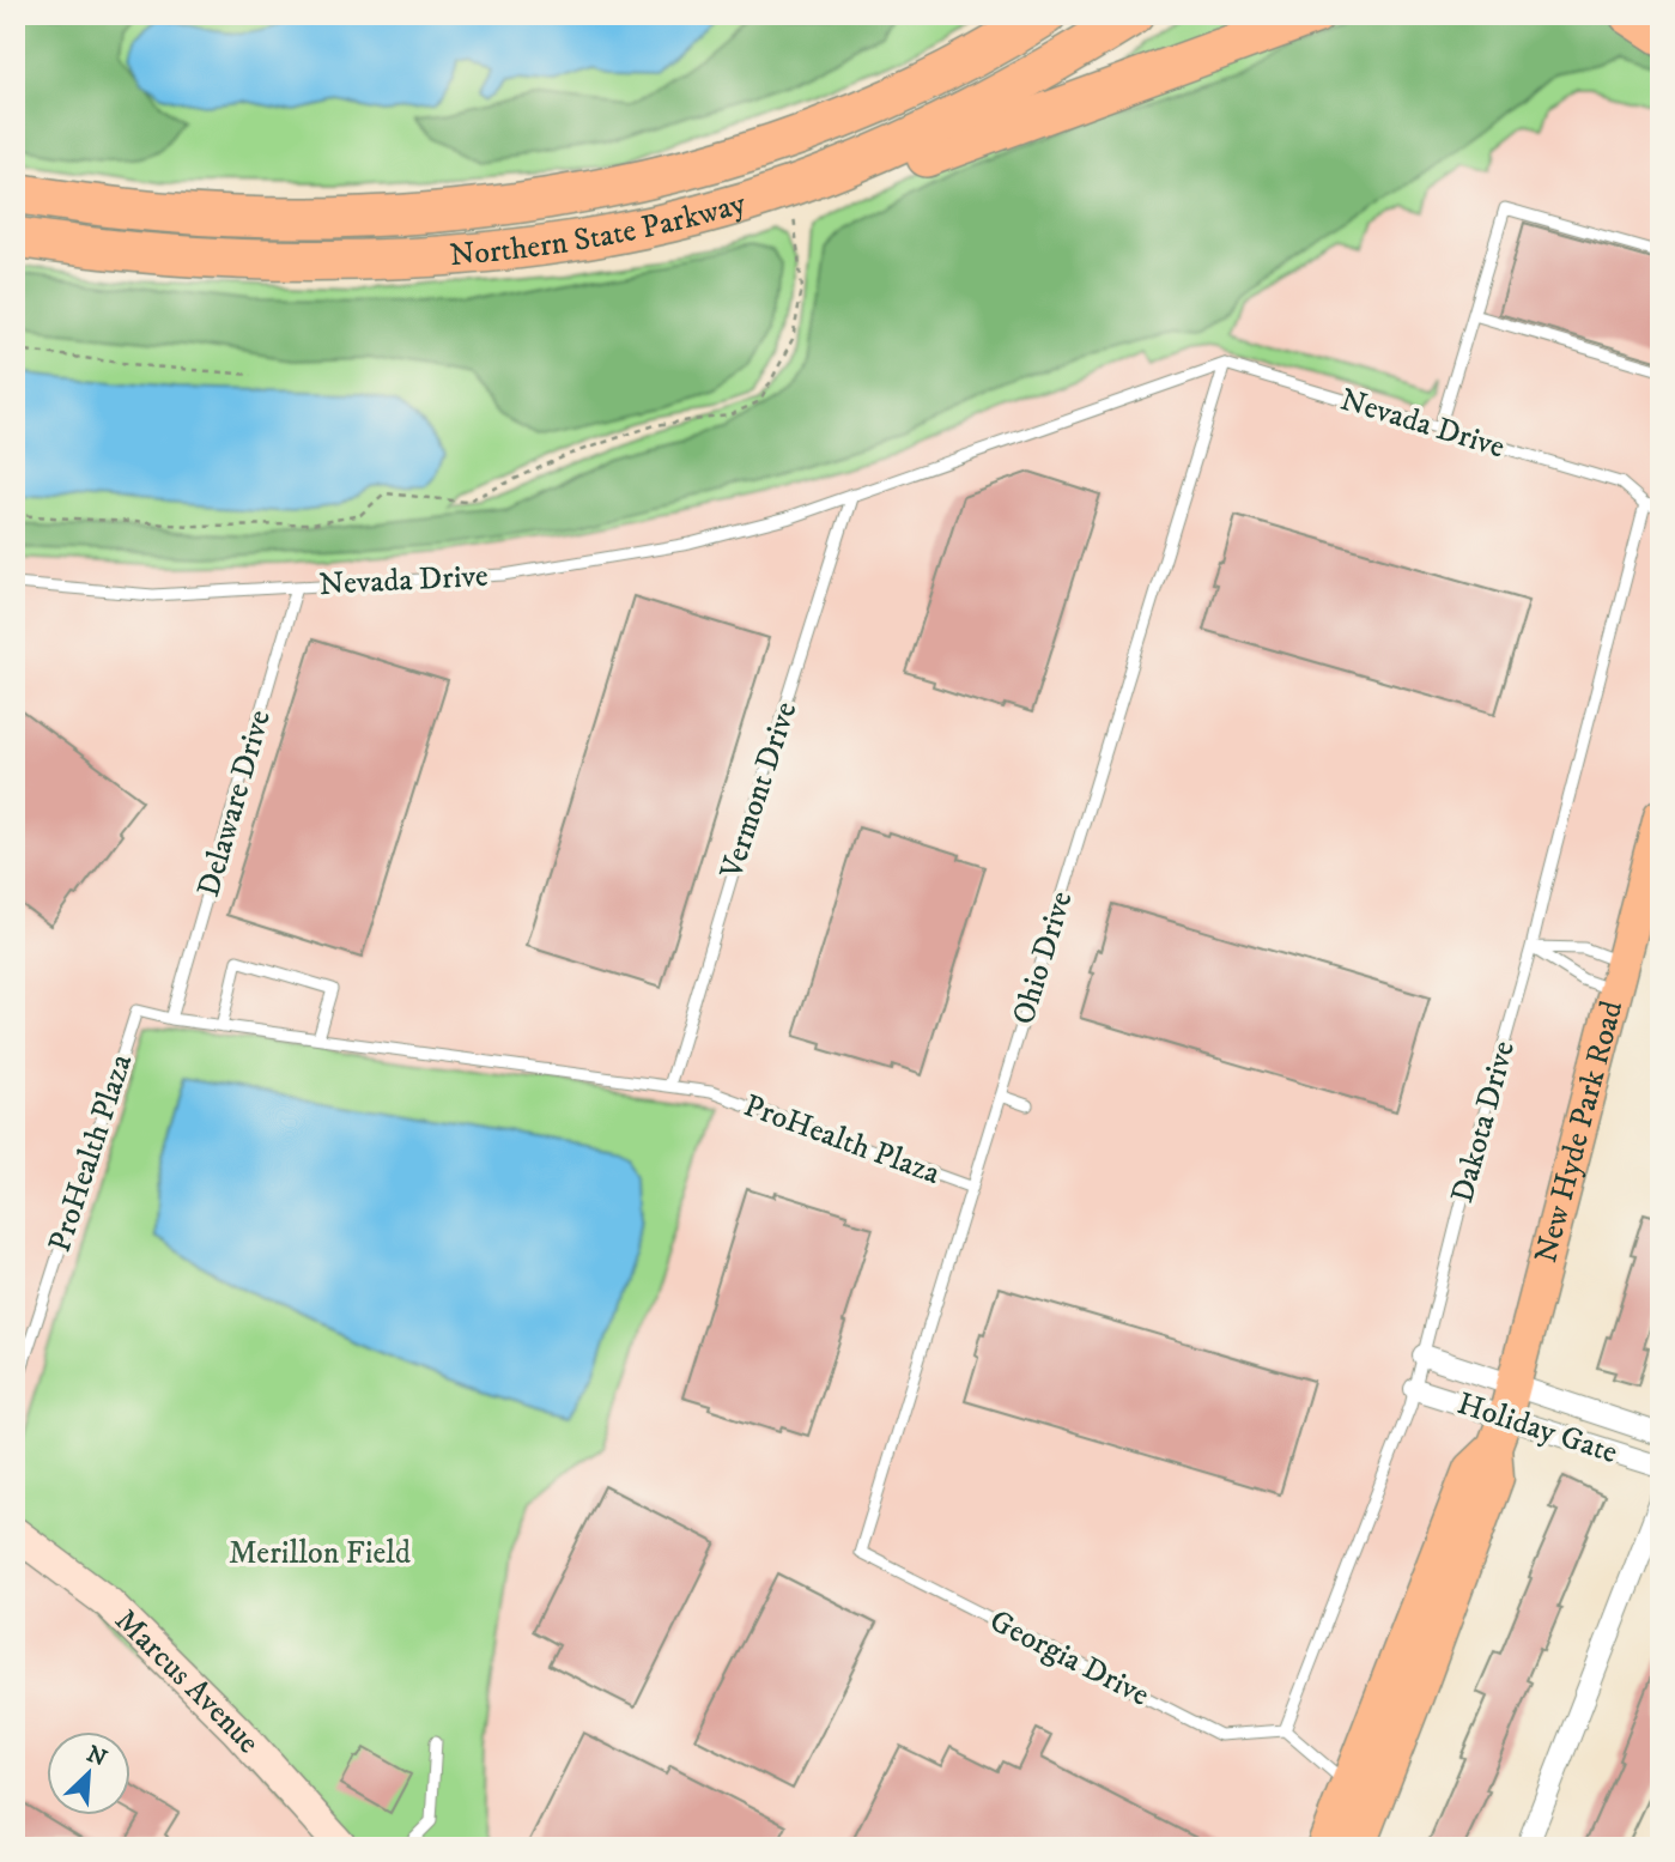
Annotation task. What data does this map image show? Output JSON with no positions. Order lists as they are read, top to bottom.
{
  "streets": {
    "highway": ["Northern State Parkway"],
    "main road": ["New Hyde Park Road", "Marcus Avenue"],
    "street": ["Holiday Gate"],
    "lane": [
      "Nevada Drive",
      "Vermont Drive",
      "Delaware Drive",
      "Ohio Drive",
      "Dakota Drive",
      "ProHealth Plaza",
      "Georgia Drive"
    ]
  },
  "crossings": [
    ["Nevada Drive", "Vermont Drive"],
    ["Nevada Drive", "Delaware Drive"],
    ["Nevada Drive", "Ohio Drive"],
    ["Nevada Drive", "Dakota Drive"],
    ["Vermont Drive", "ProHealth Plaza"],
    ["Delaware Drive", "ProHealth Plaza"],
    ["Ohio Drive", "ProHealth Plaza"],
    ["Ohio Drive", "Georgia Drive"],
    ["Dakota Drive", "Holiday Gate"],
    ["Dakota Drive", "Georgia Drive"],
    ["New Hyde Park Road", "Holiday Gate"]
  ],
  "parks": ["Merillon Field"],
  "north": "top right"
}
